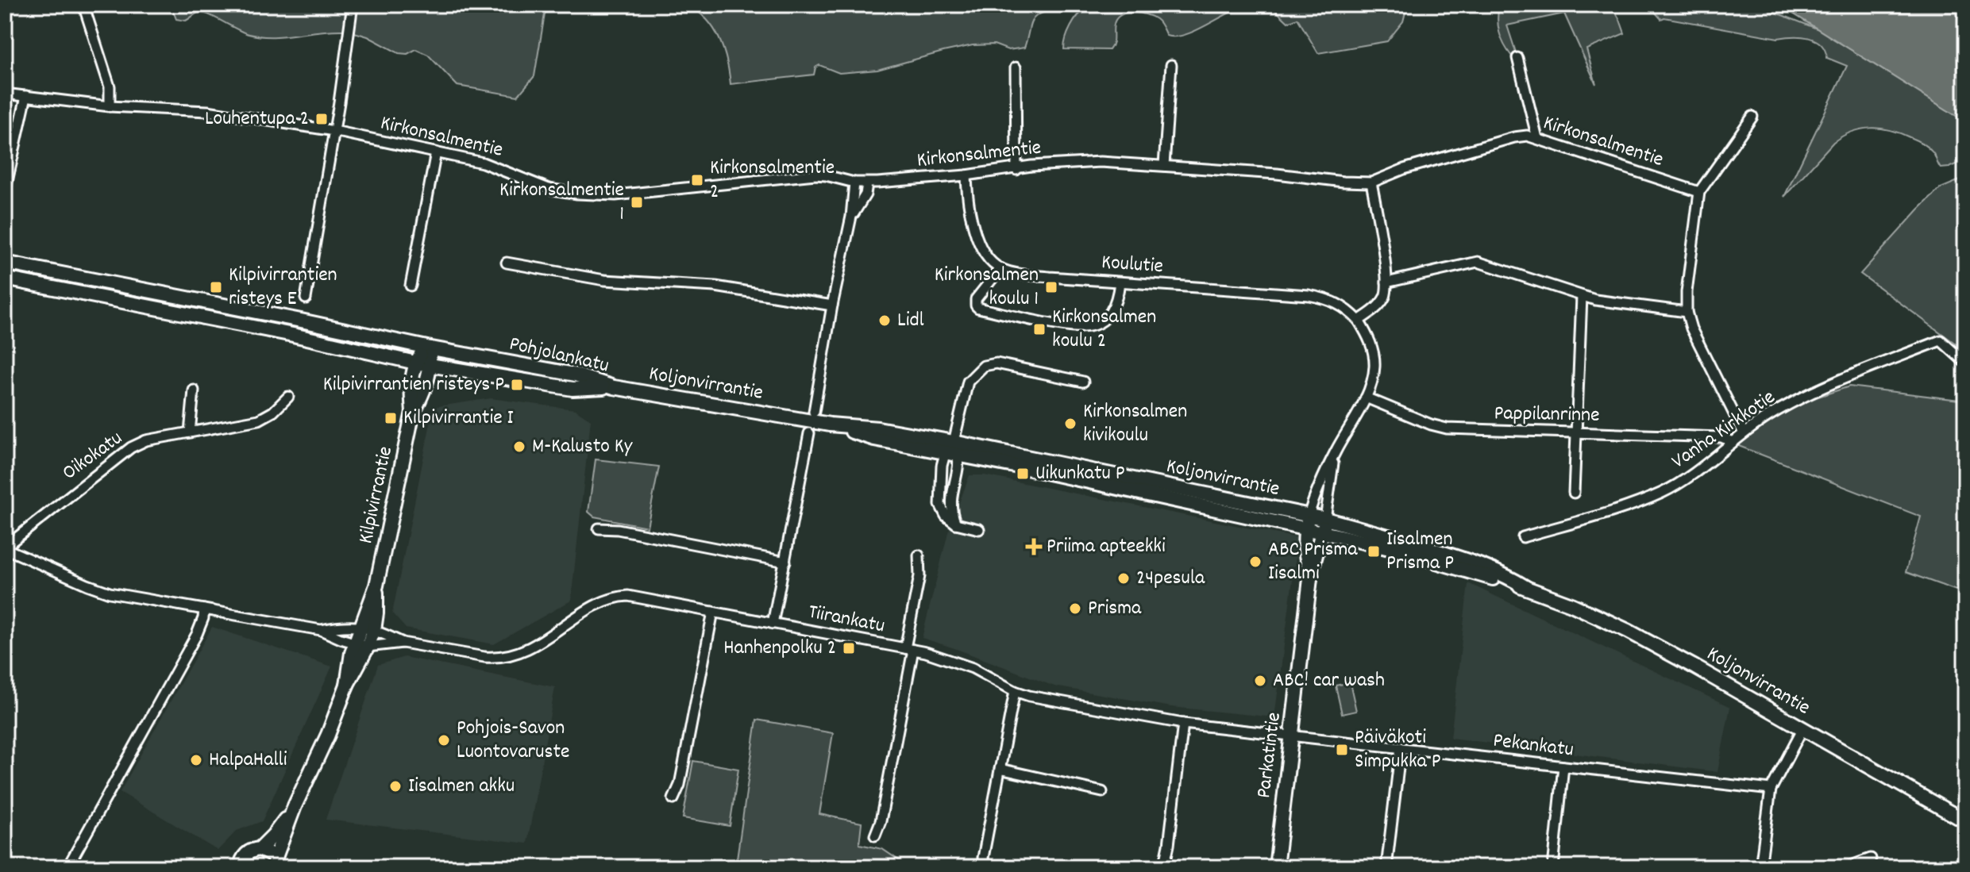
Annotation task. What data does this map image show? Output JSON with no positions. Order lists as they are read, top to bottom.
{
  "streets": {
    "main road": [
      "Pohjolankatu",
      "Koljonvirrantie",
      "Kilpivirrantie",
      "Parkatintie"
    ],
    "street": [
      "Kirkonsalmentie",
      "Koulutie",
      "Pappilanrinne",
      "Vanha Kirkkotie",
      "Oikokatu",
      "Tiirankatu",
      "Pekankatu"
    ]
  },
  "crossings": [
    ["Pohjolankatu", "Koljonvirrantie"],
    ["Pohjolankatu", "Kilpivirrantie"],
    ["Koljonvirrantie", "Parkatintie"],
    ["Pappilanrinne", "Vanha Kirkkotie"],
    ["Kilpivirrantie", "Tiirankatu"],
    ["Tiirankatu", "Pekankatu"],
    ["Tiirankatu", "Parkatintie"],
    ["Pekankatu", "Parkatintie"]
  ],
  "places": {
    "transit": [
      "Louhentupa 2",
      "Kirkonsalmentie 2",
      "Kirkonsalmentie 1",
      "Kilpivirrantien risteys E",
      "Kirkonsalmen koulu 1",
      "Kirkonsalmen koulu 2",
      "Kilpivirrantien risteys P",
      "Kilpivirrantie I",
      "Uikunkatu P",
      "Iisalmen Prisma P",
      "Hanhenpolku 2",
      "Päiväkoti Simpukka P"
    ],
    "other": [
      "Lidl",
      "Kirkonsalmen kivikoulu",
      "M-Kalusto Ky",
      "ABC Prisma Iisalmi",
      "24pesula",
      "Prisma",
      "ABC! car wash",
      "Pohjois-Savon Luontovaruste",
      "HalpaHalli",
      "Iisalmen akku"
    ],
    "health": ["Priima apteekki"]
  }
}
